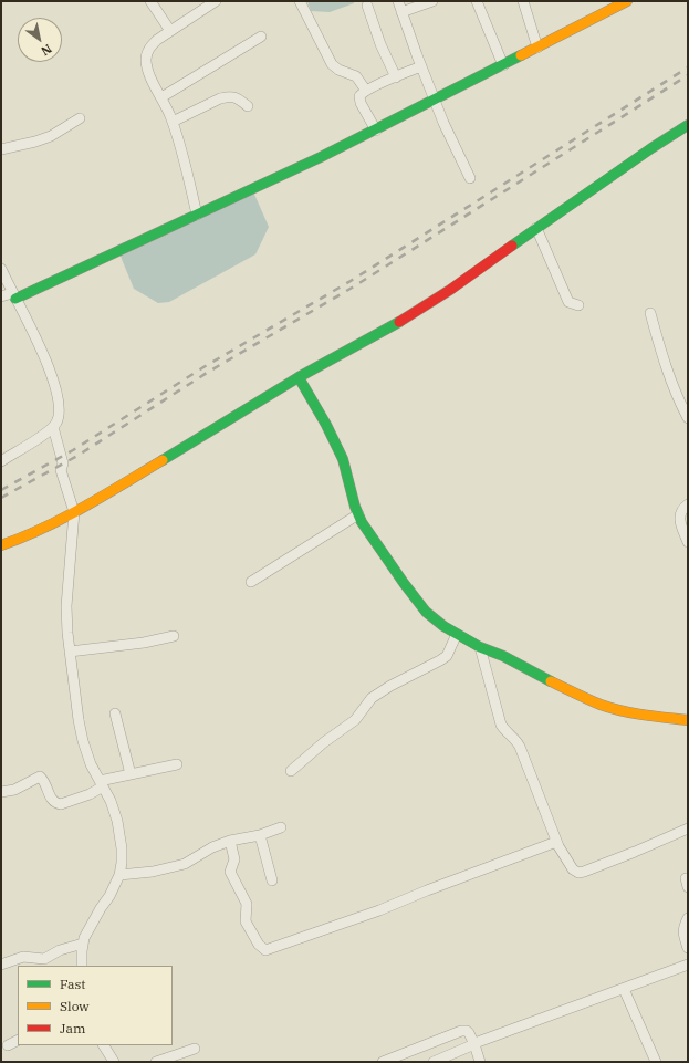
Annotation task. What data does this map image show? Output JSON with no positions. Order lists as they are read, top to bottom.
{
  "legend": ["Fast", "Slow", "Jam"],
  "north": "bottom right"
}
